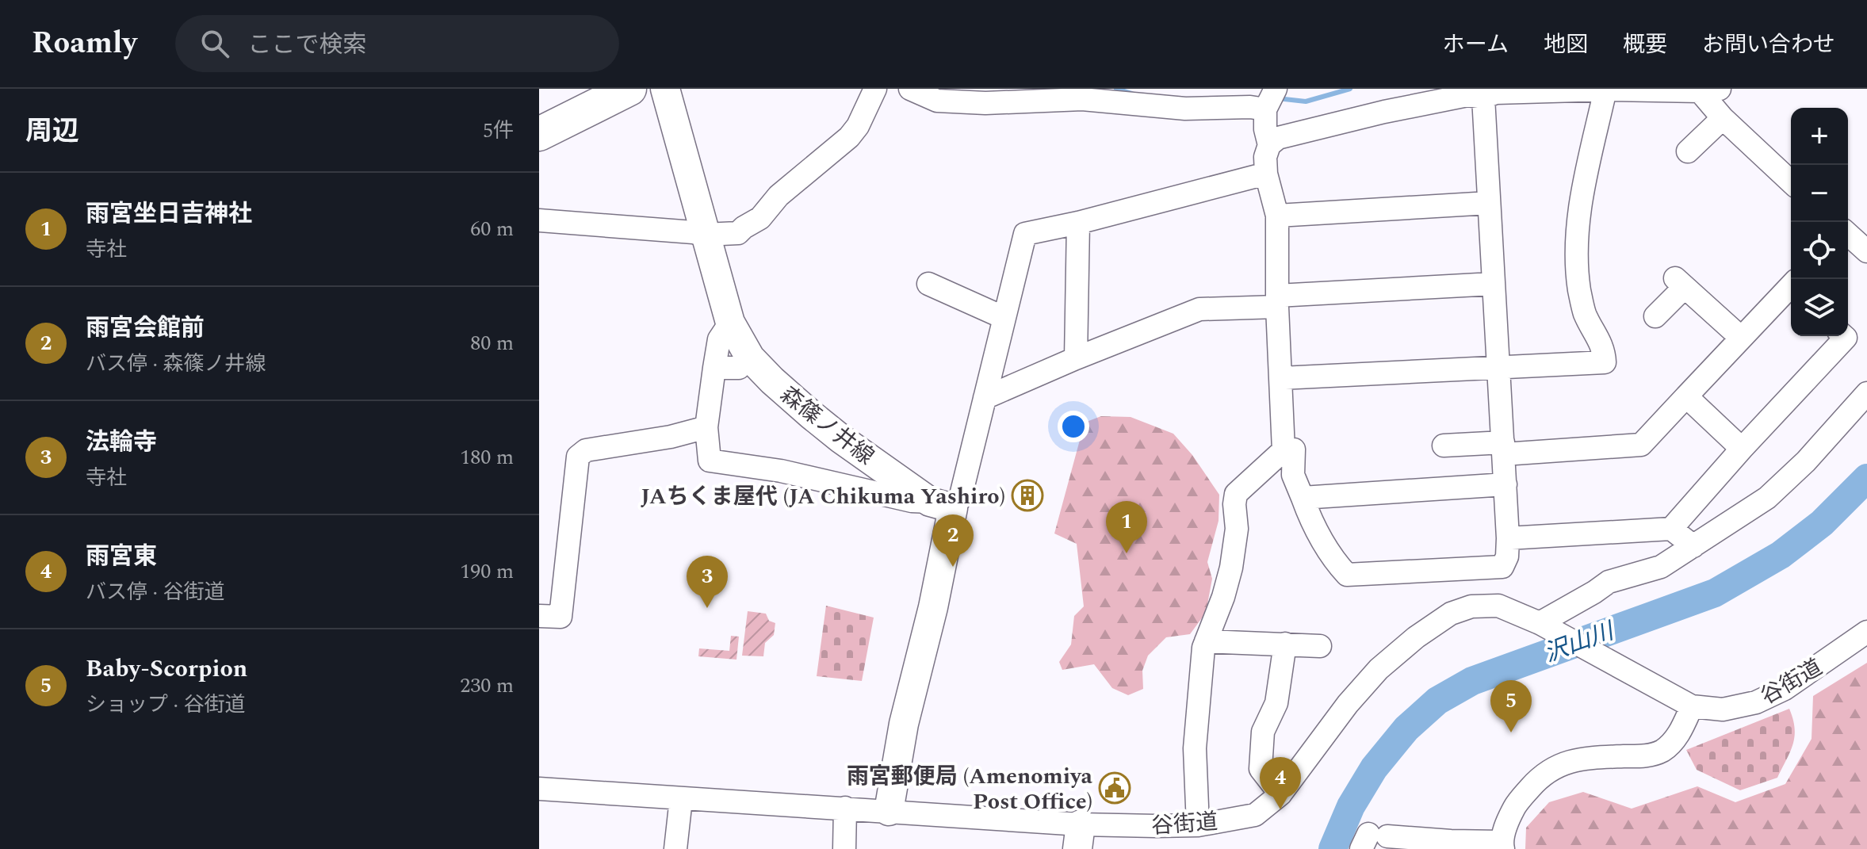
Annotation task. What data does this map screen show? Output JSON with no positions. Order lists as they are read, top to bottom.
{
  "streets": {
    "main road": ["森篠ノ井線"],
    "street": ["谷街道"]
  },
  "water": ["沢山川"],
  "places": {
    "building": ["JAちくま屋代 (JA Chikuma Yashiro)"],
    "public building": ["雨宮郵便局 (Amenomiya Post Office)"]
  },
  "page": {
    "header": "Roamly",
    "search": "ここで検索",
    "nav": [
      "ホーム",
      "地図",
      "概要",
      "お問い合わせ"
    ],
    "heading": ["周辺", "5件"],
    "map_buttons": ["+", "−"],
    "list": [
      {
        "mark": "1",
        "name": "雨宮坐日吉神社",
        "note": "寺社",
        "value": "60 m"
      },
      {
        "mark": "2",
        "name": "雨宮会館前",
        "note": "バス停 · 森篠ノ井線",
        "value": "80 m"
      },
      {
        "mark": "3",
        "name": "法輪寺",
        "note": "寺社",
        "value": "180 m"
      },
      {
        "mark": "4",
        "name": "雨宮東",
        "note": "バス停 · 谷街道",
        "value": "190 m"
      },
      {
        "mark": "5",
        "name": "Baby-Scorpion",
        "note": "ショップ · 谷街道",
        "value": "230 m"
      }
    ],
    "pins": [
      "1",
      "2",
      "3",
      "5",
      "4"
    ]
  }
}
